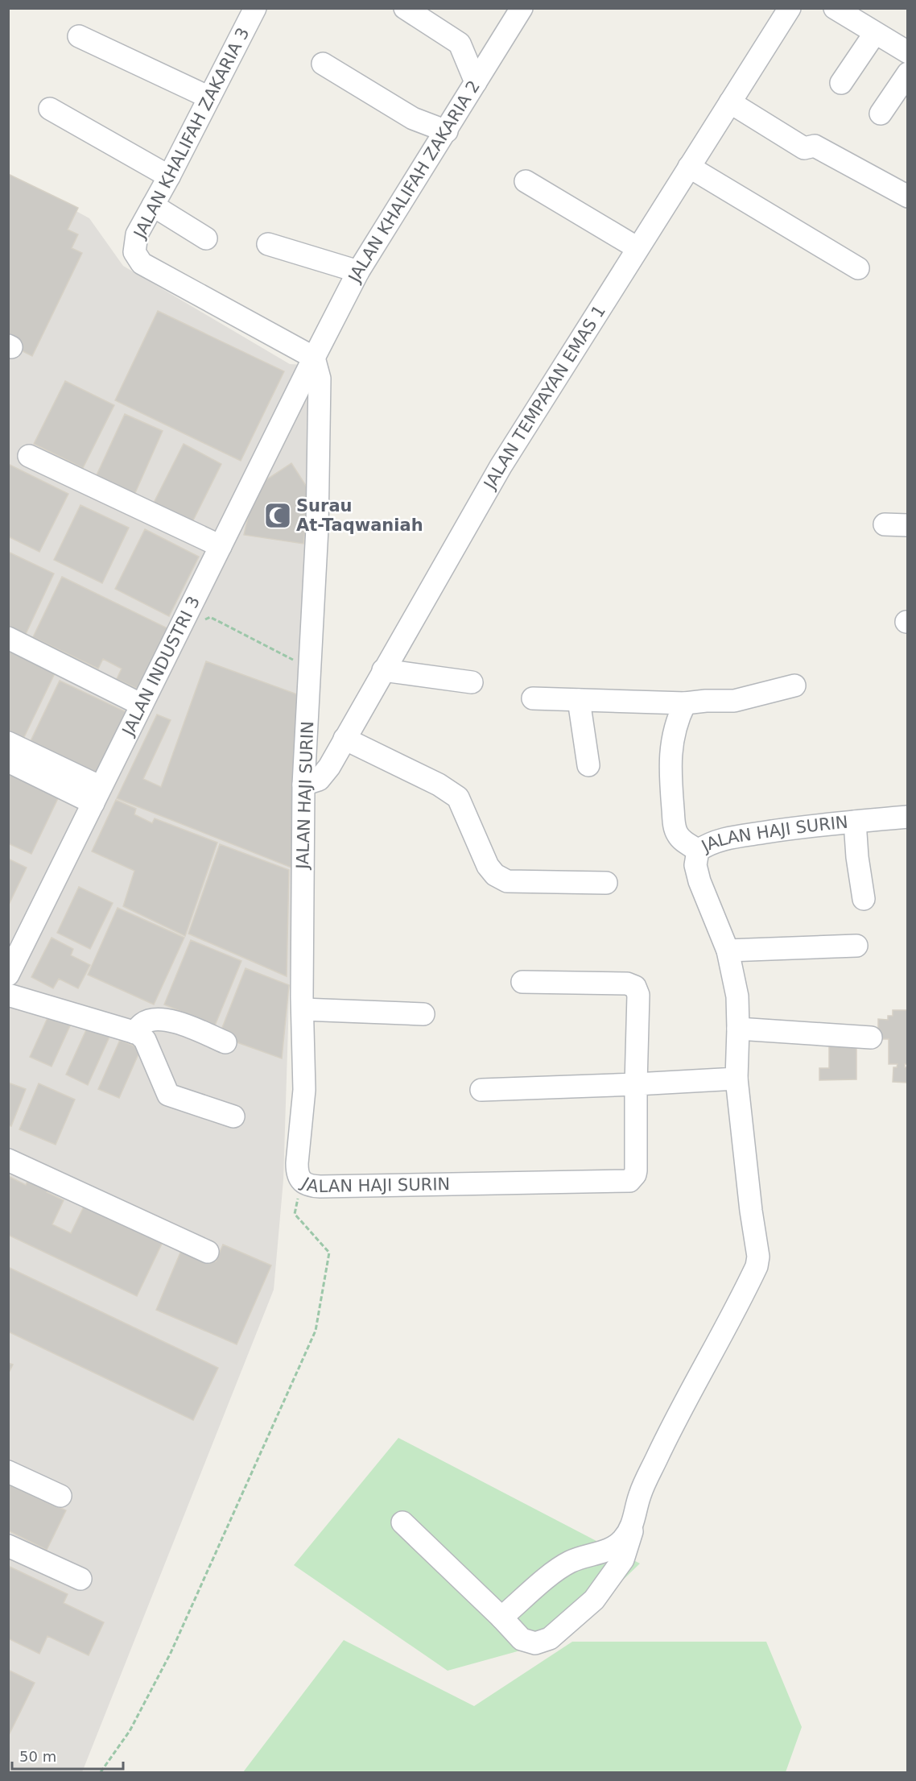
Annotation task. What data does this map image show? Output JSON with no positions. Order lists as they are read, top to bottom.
{
  "streets": {
    "street": [
      "JALAN KHALIFAH ZAKARIA 3",
      "JALAN KHALIFAH ZAKARIA 2",
      "JALAN TEMPAYAN EMAS 1",
      "JALAN INDUSTRI 3",
      "JALAN HAJI SURIN"
    ]
  },
  "crossings": [
    ["JALAN KHALIFAH ZAKARIA 3", "JALAN KHALIFAH ZAKARIA 2"],
    ["JALAN KHALIFAH ZAKARIA 3", "JALAN INDUSTRI 3"],
    ["JALAN KHALIFAH ZAKARIA 3", "JALAN HAJI SURIN"],
    ["JALAN KHALIFAH ZAKARIA 2", "JALAN INDUSTRI 3"],
    ["JALAN KHALIFAH ZAKARIA 2", "JALAN HAJI SURIN"],
    ["JALAN TEMPAYAN EMAS 1", "JALAN HAJI SURIN"],
    ["JALAN INDUSTRI 3", "JALAN HAJI SURIN"]
  ],
  "places": {
    "mosque": ["Surau At-Taqwaniah"]
  },
  "scale_bar": "50 m"
}
